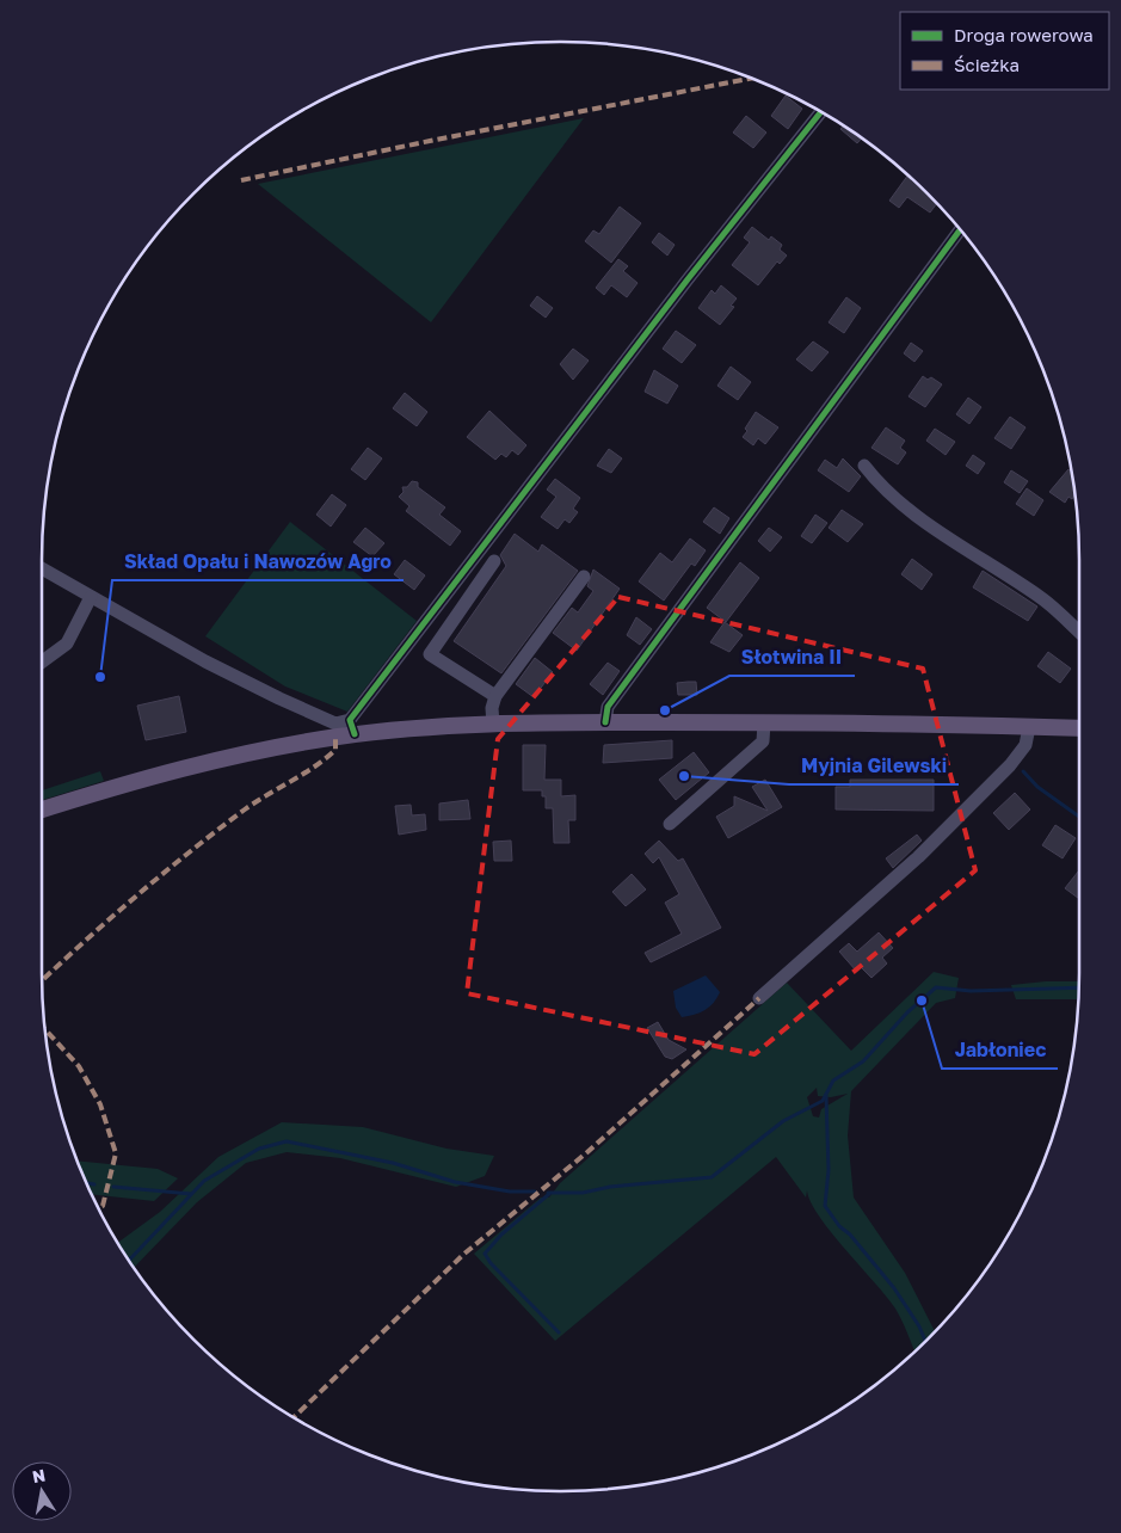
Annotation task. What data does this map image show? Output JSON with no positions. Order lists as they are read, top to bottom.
{
  "places": [
    "Skład Opału i Nawozów Agro",
    "Słotwina II",
    "Myjnia Gilewski",
    "Jabłoniec"
  ],
  "legend": ["Droga rowerowa", "Ścieżka"],
  "north": "top"
}
